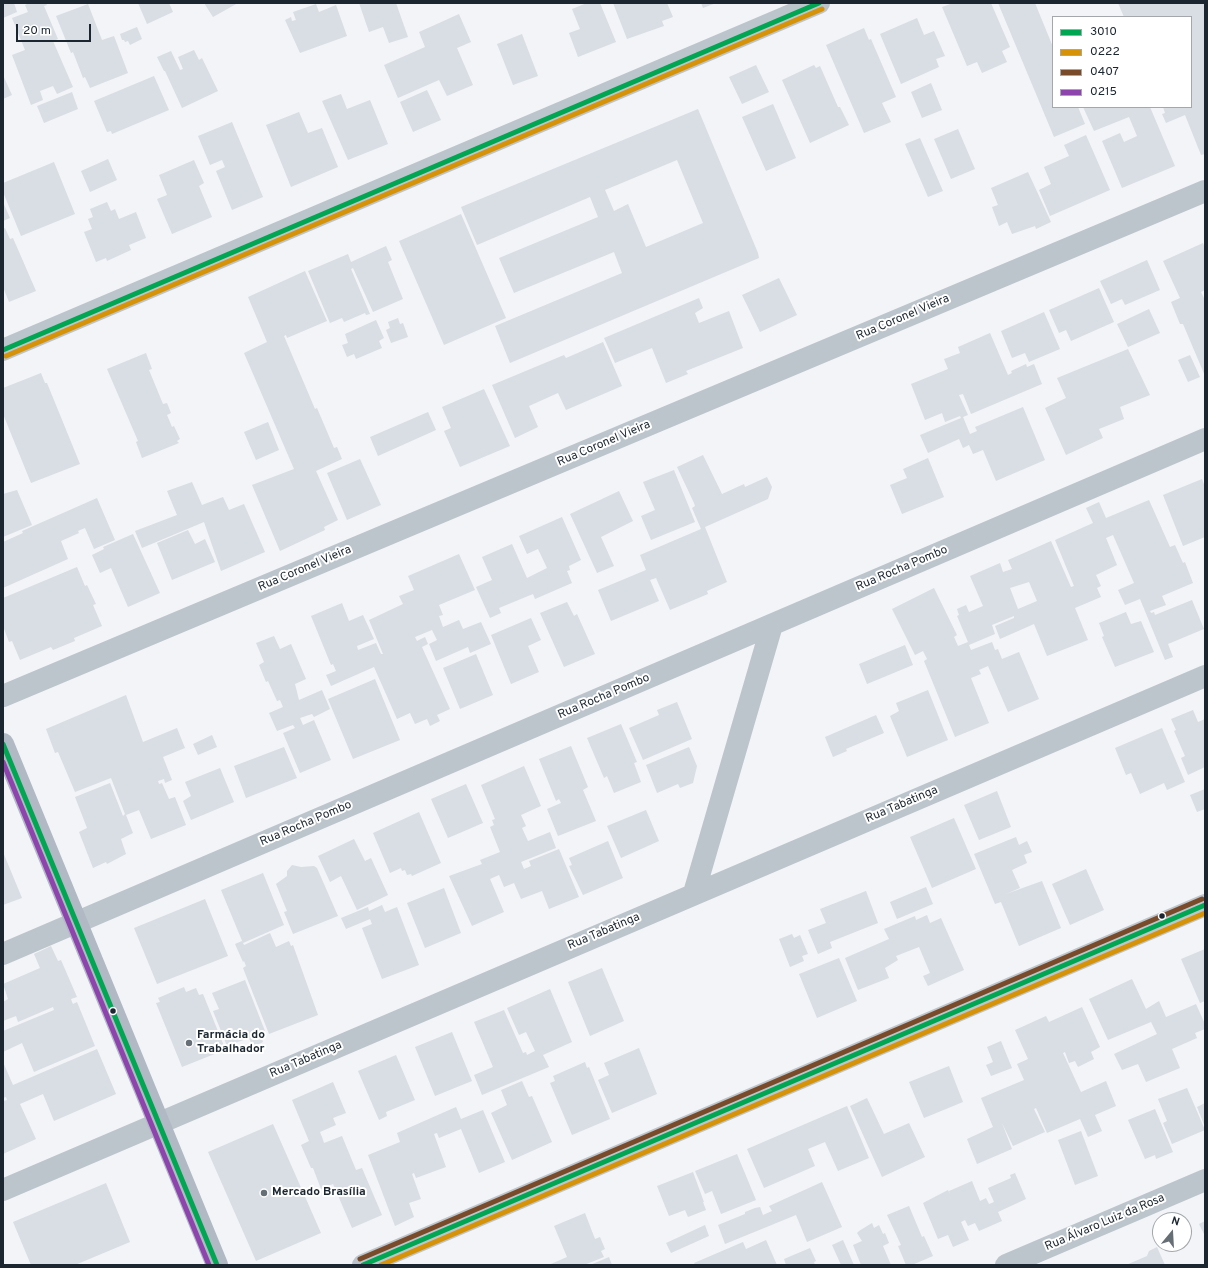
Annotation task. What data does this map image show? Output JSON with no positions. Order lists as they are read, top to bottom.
{
  "streets": {
    "street": [
      "Rua Coronel Vieira",
      "Rua Rocha Pombo",
      "Rua Tabatinga",
      "Rua Álvaro Luiz da Rosa"
    ]
  },
  "places": ["Farmácia do Trabalhador", "Mercado Brasília"],
  "lines": [
    "transit line 3010",
    "transit line 0222",
    "transit line 0215",
    "transit line 0407"
  ],
  "legend": [
    "3010",
    "0222",
    "0407",
    "0215"
  ],
  "scale_bar": "20 m",
  "north": "top"
}
